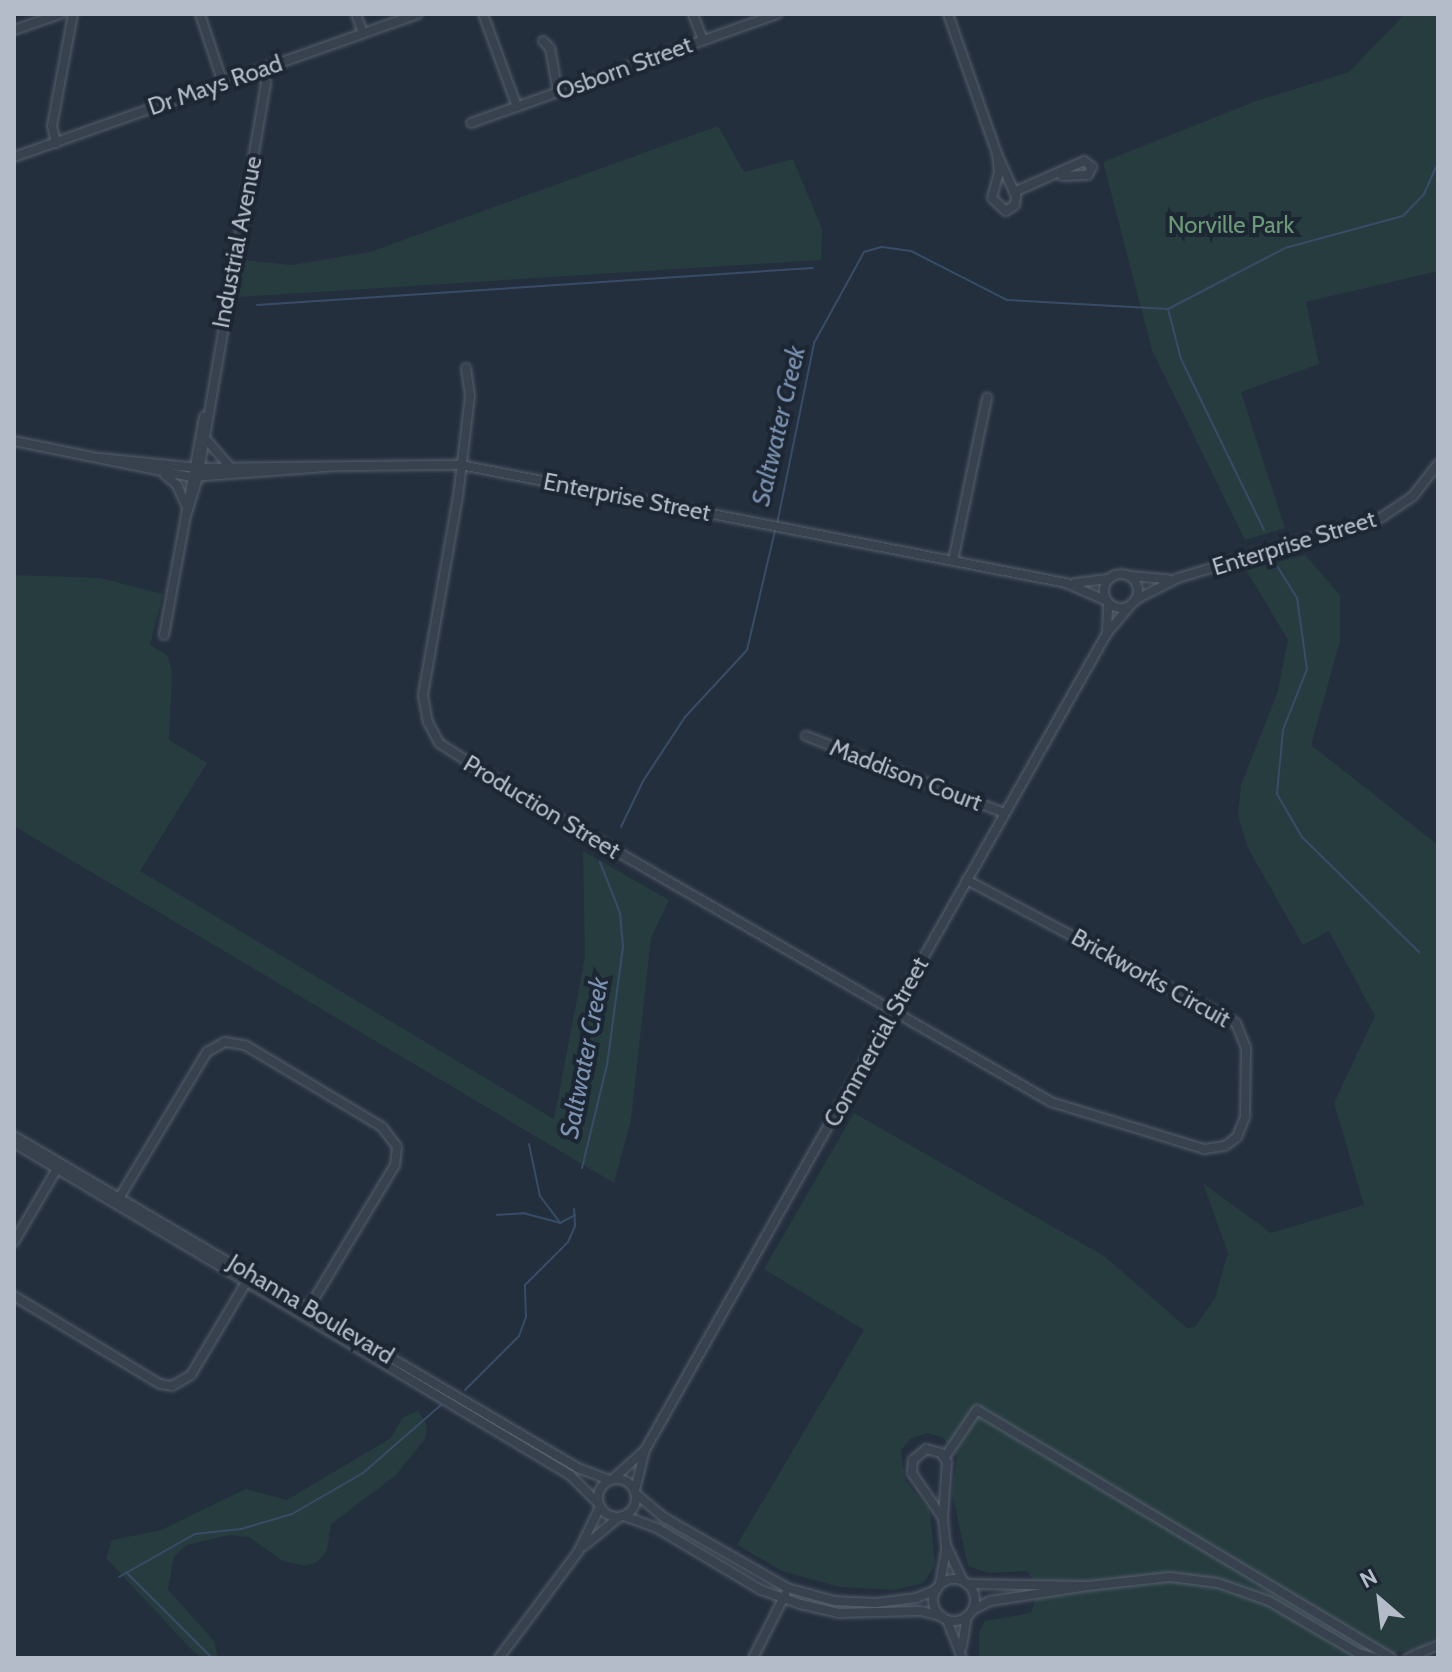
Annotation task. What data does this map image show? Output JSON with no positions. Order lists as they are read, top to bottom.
{
  "streets": {
    "street": [
      "Osborn Street",
      "Dr Mays Road",
      "Industrial Avenue",
      "Enterprise Street",
      "Maddison Court",
      "Production Street",
      "Brickworks Circuit",
      "Commercial Street",
      "Johanna Boulevard"
    ]
  },
  "crossings": [
    ["Dr Mays Road", "Industrial Avenue"],
    ["Industrial Avenue", "Enterprise Street"],
    ["Enterprise Street", "Production Street"],
    ["Enterprise Street", "Commercial Street"],
    ["Maddison Court", "Commercial Street"],
    ["Production Street", "Brickworks Circuit"],
    ["Production Street", "Commercial Street"],
    ["Brickworks Circuit", "Commercial Street"],
    ["Commercial Street", "Johanna Boulevard"]
  ],
  "water": ["Saltwater Creek"],
  "parks": ["Norville Park"],
  "north": "top left"
}
